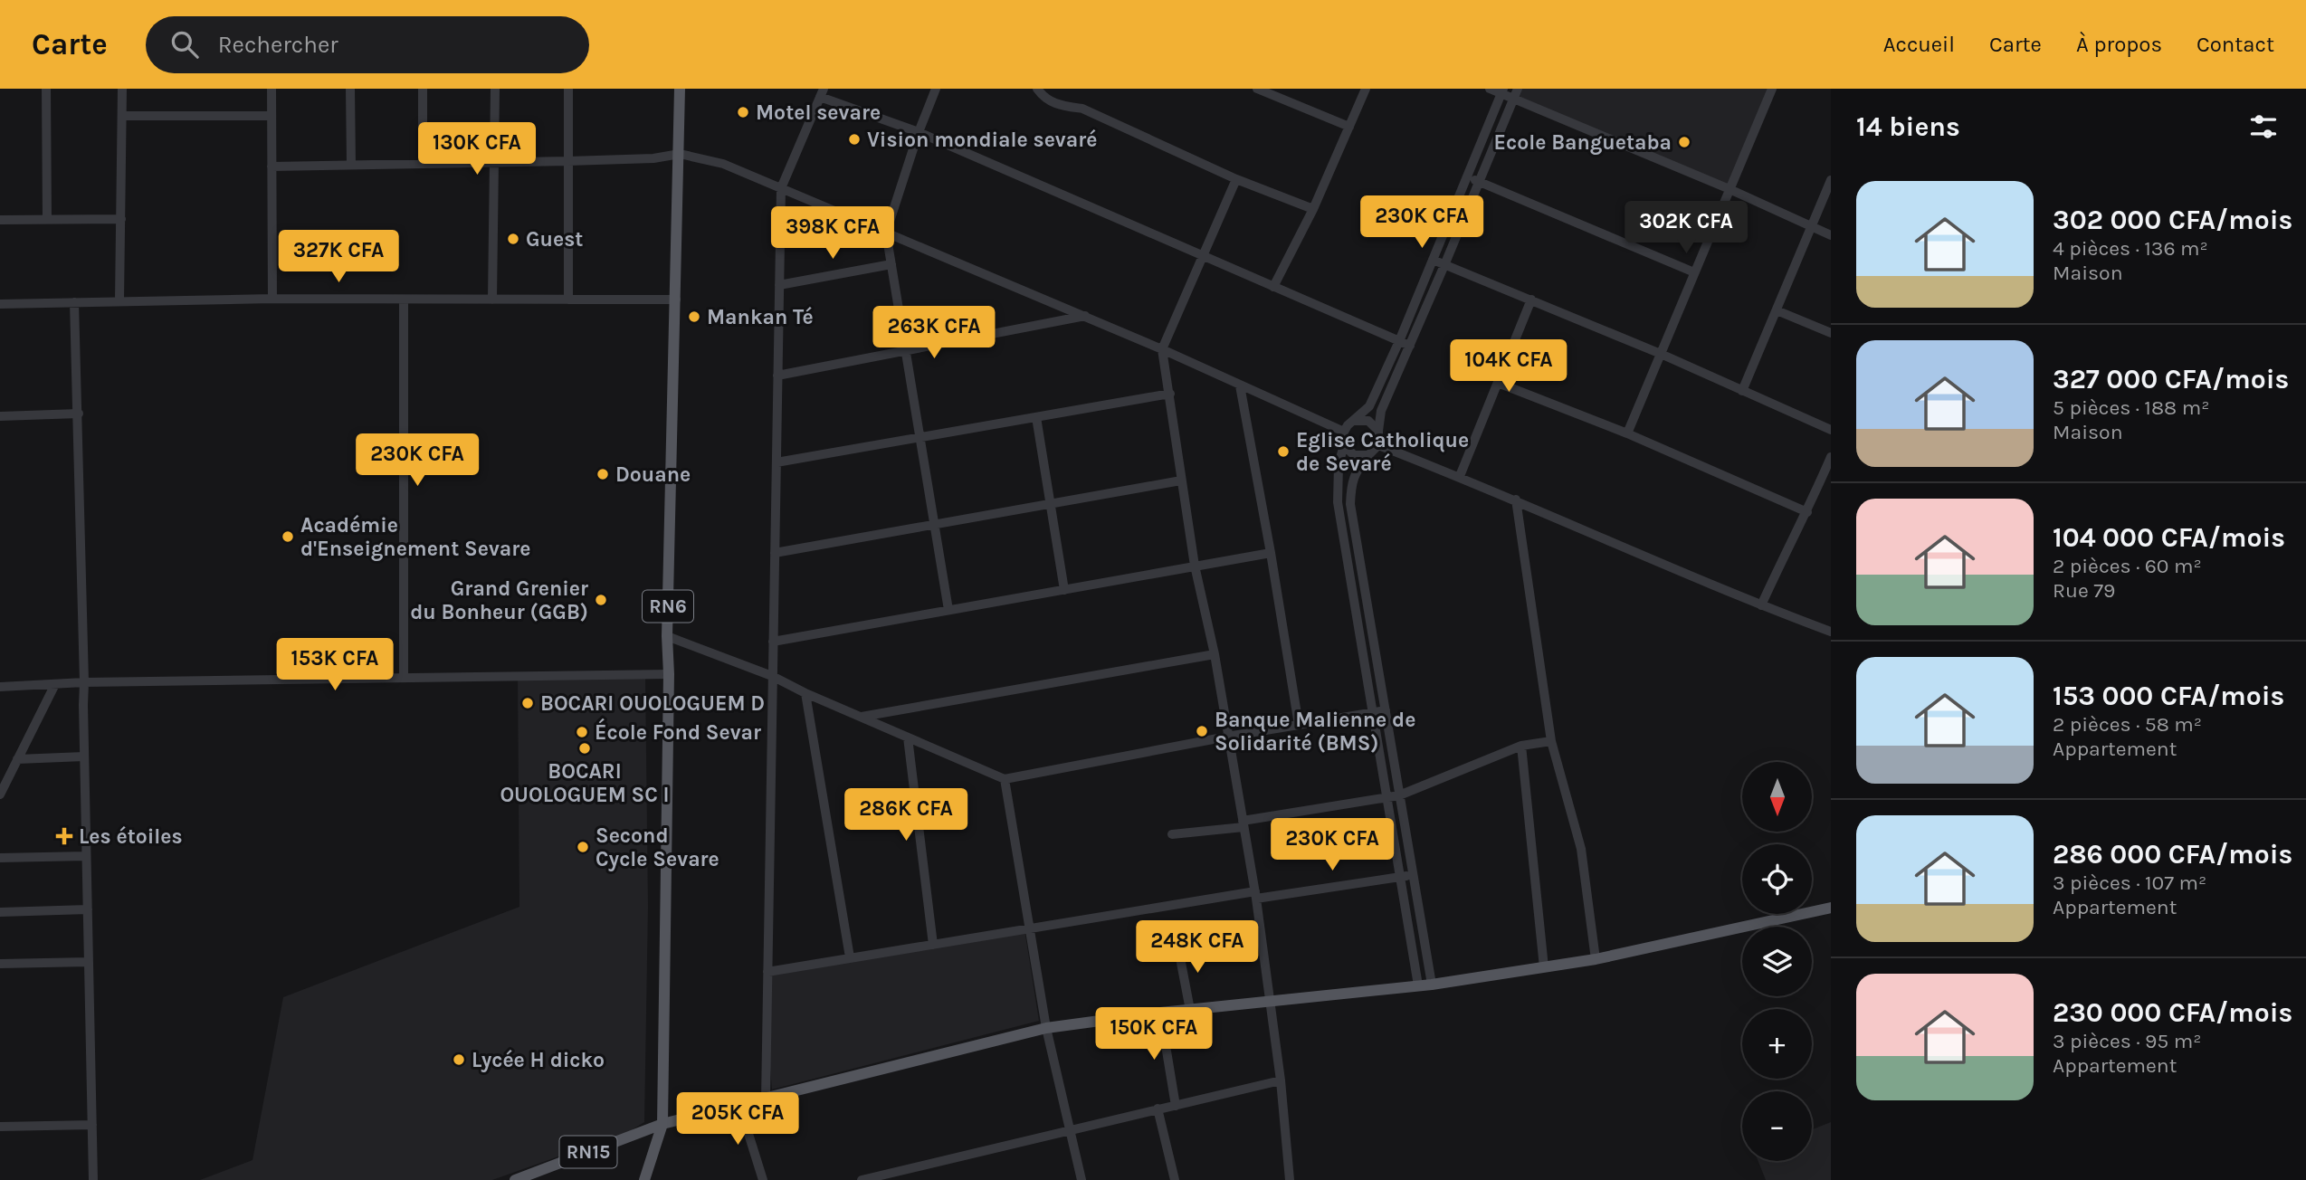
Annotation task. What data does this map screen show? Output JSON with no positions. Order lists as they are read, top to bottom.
{
  "streets": {
    "main road": ["RN6", "RN15"]
  },
  "crossings": [
    ["RN6", "RN15"]
  ],
  "places": {
    "other": [
      "Motel sevare",
      "Vision mondiale sevaré",
      "Ecole Banguetaba",
      "Guest",
      "Mankan Té",
      "Eglise Catholique de Sevaré",
      "Douane",
      "Académie d'Enseignement Sevare",
      "Grand Grenier du Bonheur (GGB)",
      "BOCARI OUOLOGUEM D",
      "Banque Malienne de Solidarité (BMS)",
      "École Fond Sevar",
      "BOCARI OUOLOGUEM SC I",
      "Second Cycle Sevare",
      "Lycée H dicko"
    ],
    "health": ["Les étoiles"]
  },
  "north": "bottom",
  "page": {
    "header": "Carte",
    "search": "Rechercher",
    "nav": [
      "Accueil",
      "Carte",
      "À propos",
      "Contact"
    ],
    "heading": "14 biens",
    "price": [
      "130K CFA",
      "230K CFA",
      "302K CFA",
      "398K CFA",
      "327K CFA",
      "263K CFA",
      "104K CFA",
      "230K CFA",
      "153K CFA",
      "286K CFA",
      "230K CFA",
      "248K CFA",
      "150K CFA",
      "205K CFA"
    ],
    "list": [
      {
        "name": "302 000 CFA/mois",
        "note": "4 pièces · 136 m² · Maison"
      },
      {
        "name": "327 000 CFA/mois",
        "note": "5 pièces · 188 m² · Maison"
      },
      {
        "name": "104 000 CFA/mois",
        "note": "2 pièces · 60 m² · Rue 79"
      },
      {
        "name": "153 000 CFA/mois",
        "note": "2 pièces · 58 m² · Appartement"
      },
      {
        "name": "286 000 CFA/mois",
        "note": "3 pièces · 107 m² · Appartement"
      },
      {
        "name": "230 000 CFA/mois",
        "note": "3 pièces · 95 m² · Appartement"
      }
    ],
    "map_buttons": ["+", "−"]
  }
}
